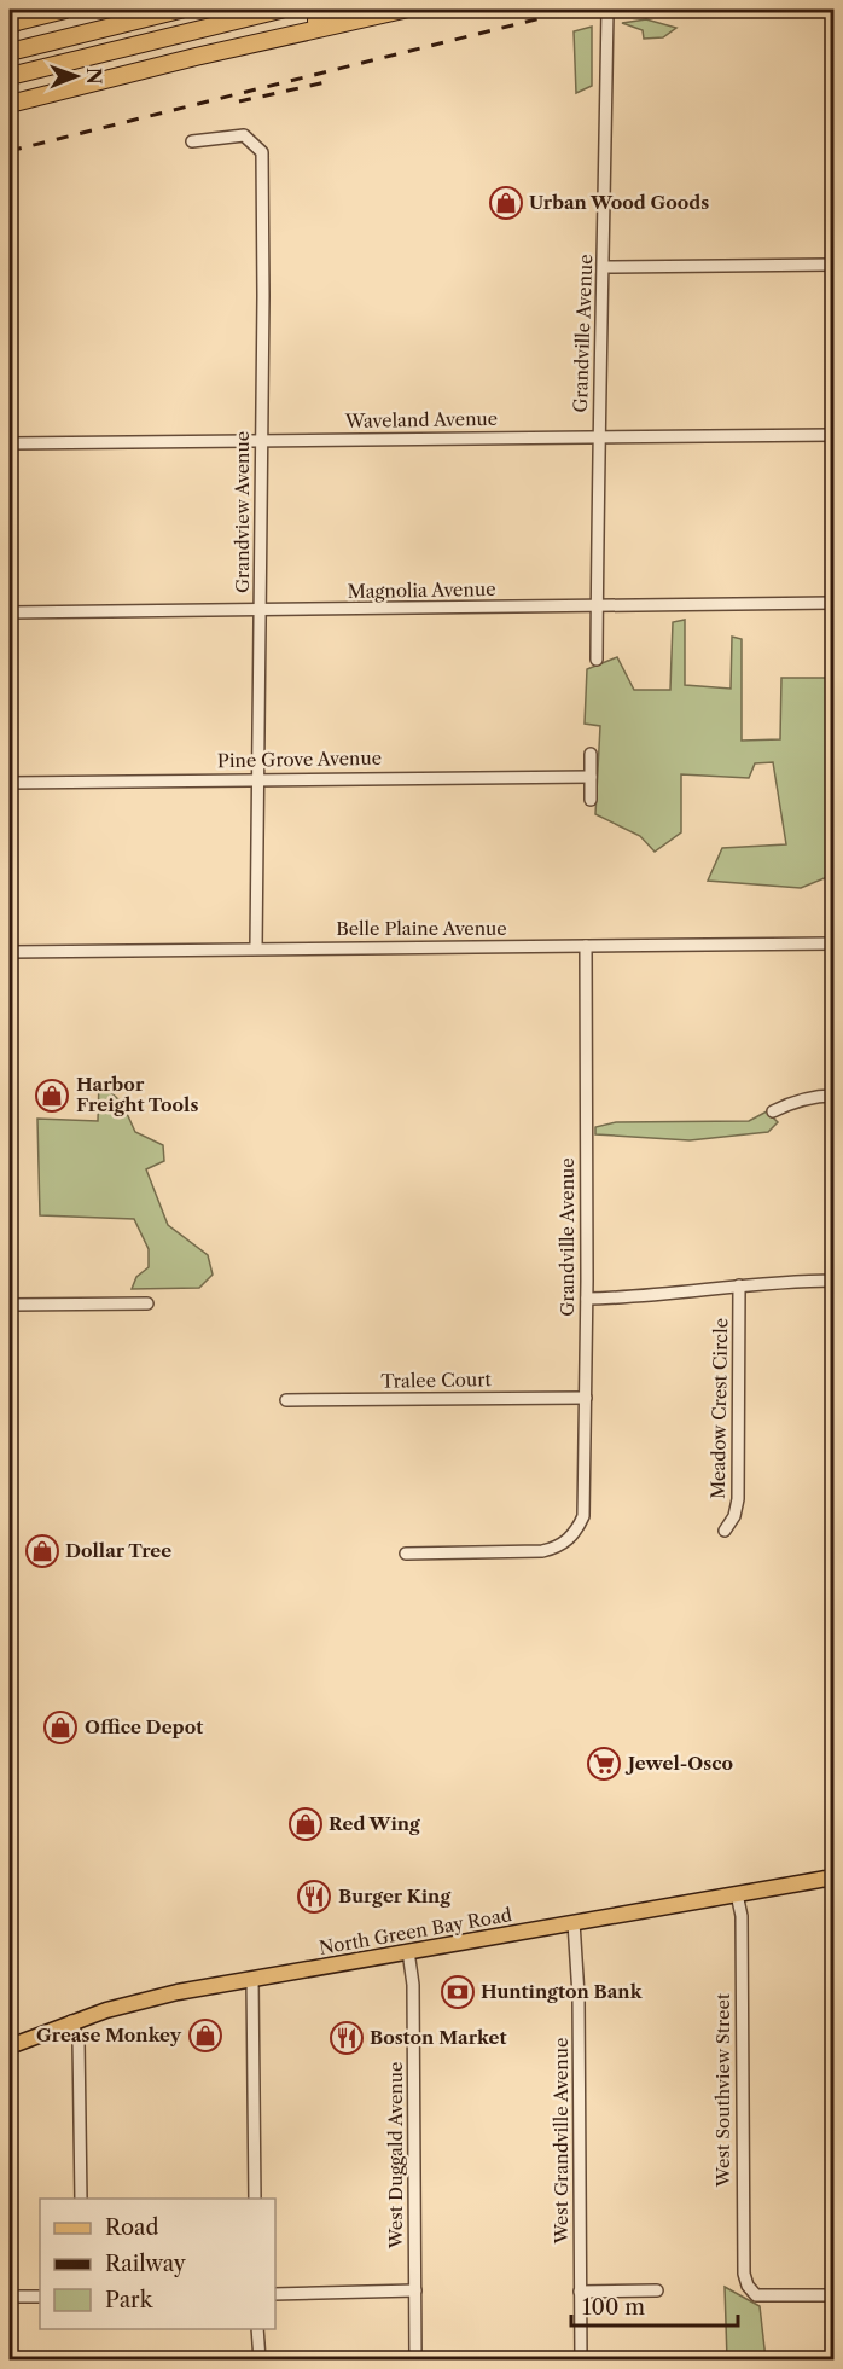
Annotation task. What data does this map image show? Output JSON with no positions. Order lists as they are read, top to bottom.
{
  "streets": {
    "main road": ["North Green Bay Road"],
    "street": [
      "Grandville Avenue",
      "Waveland Avenue",
      "Grandview Avenue",
      "Magnolia Avenue",
      "Pine Grove Avenue",
      "Belle Plaine Avenue",
      "Tralee Court",
      "Meadow Crest Circle",
      "West Southview Street",
      "West Grandville Avenue",
      "West Duggald Avenue"
    ]
  },
  "crossings": [
    ["Grandville Avenue", "Waveland Avenue"],
    ["Grandville Avenue", "Magnolia Avenue"],
    ["Grandville Avenue", "Belle Plaine Avenue"],
    ["Grandville Avenue", "Tralee Court"],
    ["Waveland Avenue", "Grandview Avenue"],
    ["Grandview Avenue", "Magnolia Avenue"],
    ["Grandview Avenue", "Pine Grove Avenue"],
    ["Grandview Avenue", "Belle Plaine Avenue"],
    ["North Green Bay Road", "West Southview Street"],
    ["North Green Bay Road", "West Grandville Avenue"],
    ["North Green Bay Road", "West Duggald Avenue"]
  ],
  "places": {
    "shop": [
      "Urban Wood Goods",
      "Harbor Freight Tools",
      "Dollar Tree",
      "Office Depot",
      "Red Wing",
      "Grease Monkey"
    ],
    "supermarket": ["Jewel-Osco"],
    "restaurant": ["Burger King", "Boston Market"],
    "bank": ["Huntington Bank"]
  },
  "legend": ["Road", "Railway", "Park"],
  "scale_bar": "100 m",
  "north": "right"
}
